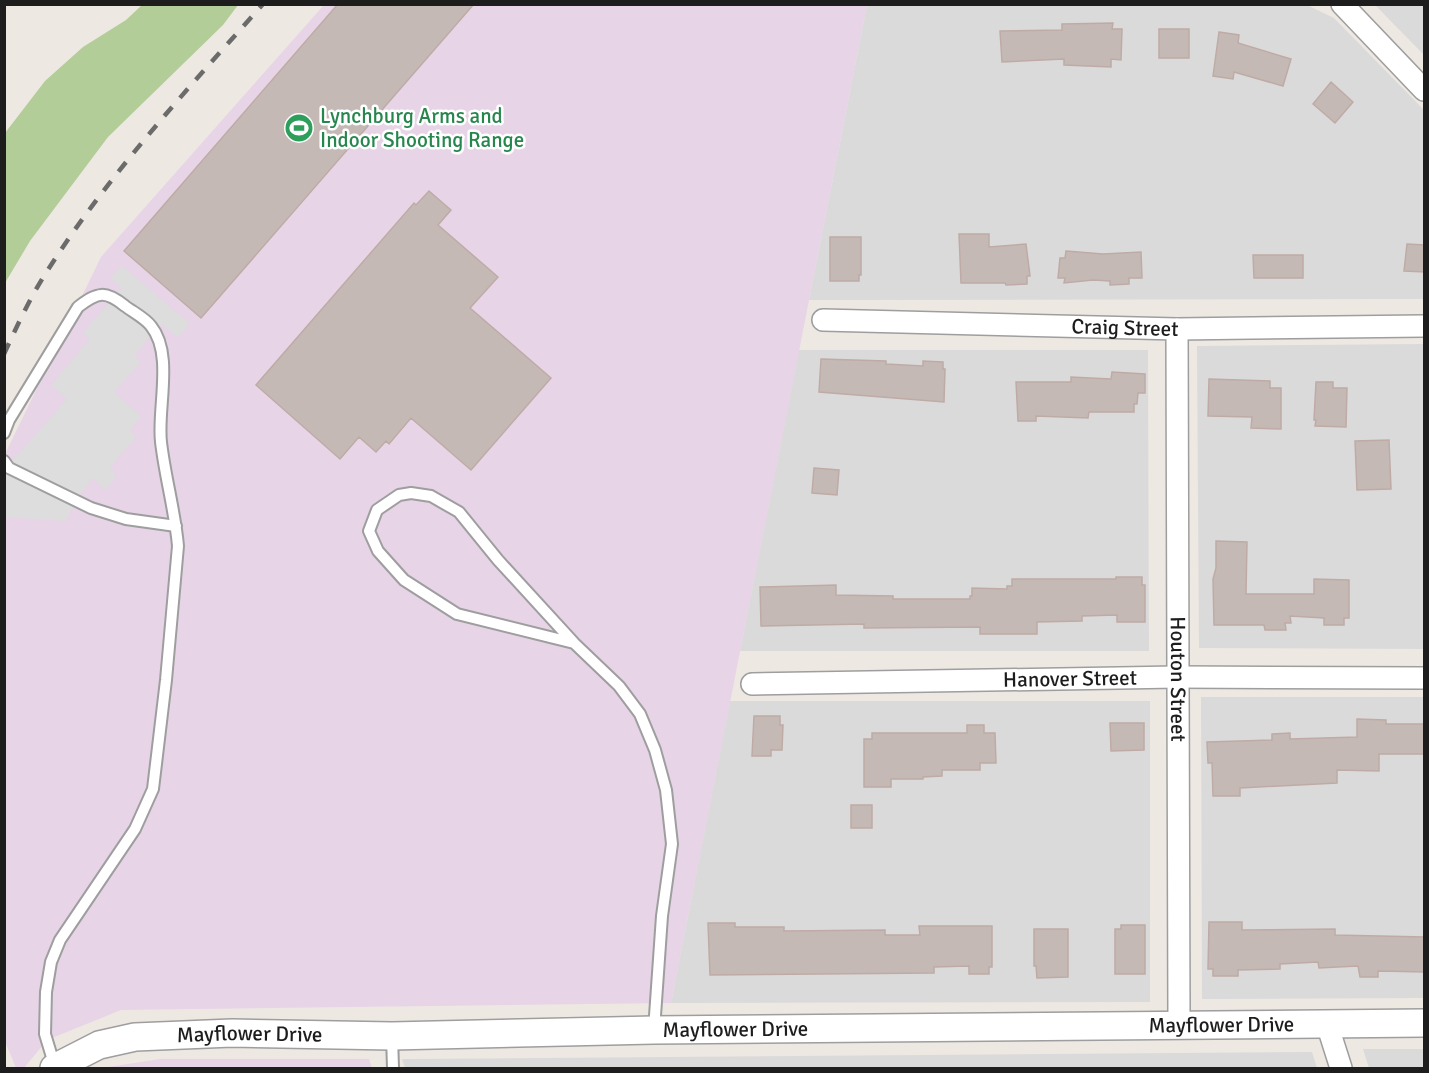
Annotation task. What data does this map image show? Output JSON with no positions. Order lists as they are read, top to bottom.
{
  "streets": {
    "street": [
      "Craig Street",
      "Hanover Street",
      "Houton Street",
      "Mayflower Drive"
    ]
  },
  "crossings": [
    ["Craig Street", "Houton Street"],
    ["Hanover Street", "Houton Street"],
    ["Houton Street", "Mayflower Drive"]
  ],
  "places": {
    "sports": ["Lynchburg Arms and Indoor Shooting Range"]
  }
}
